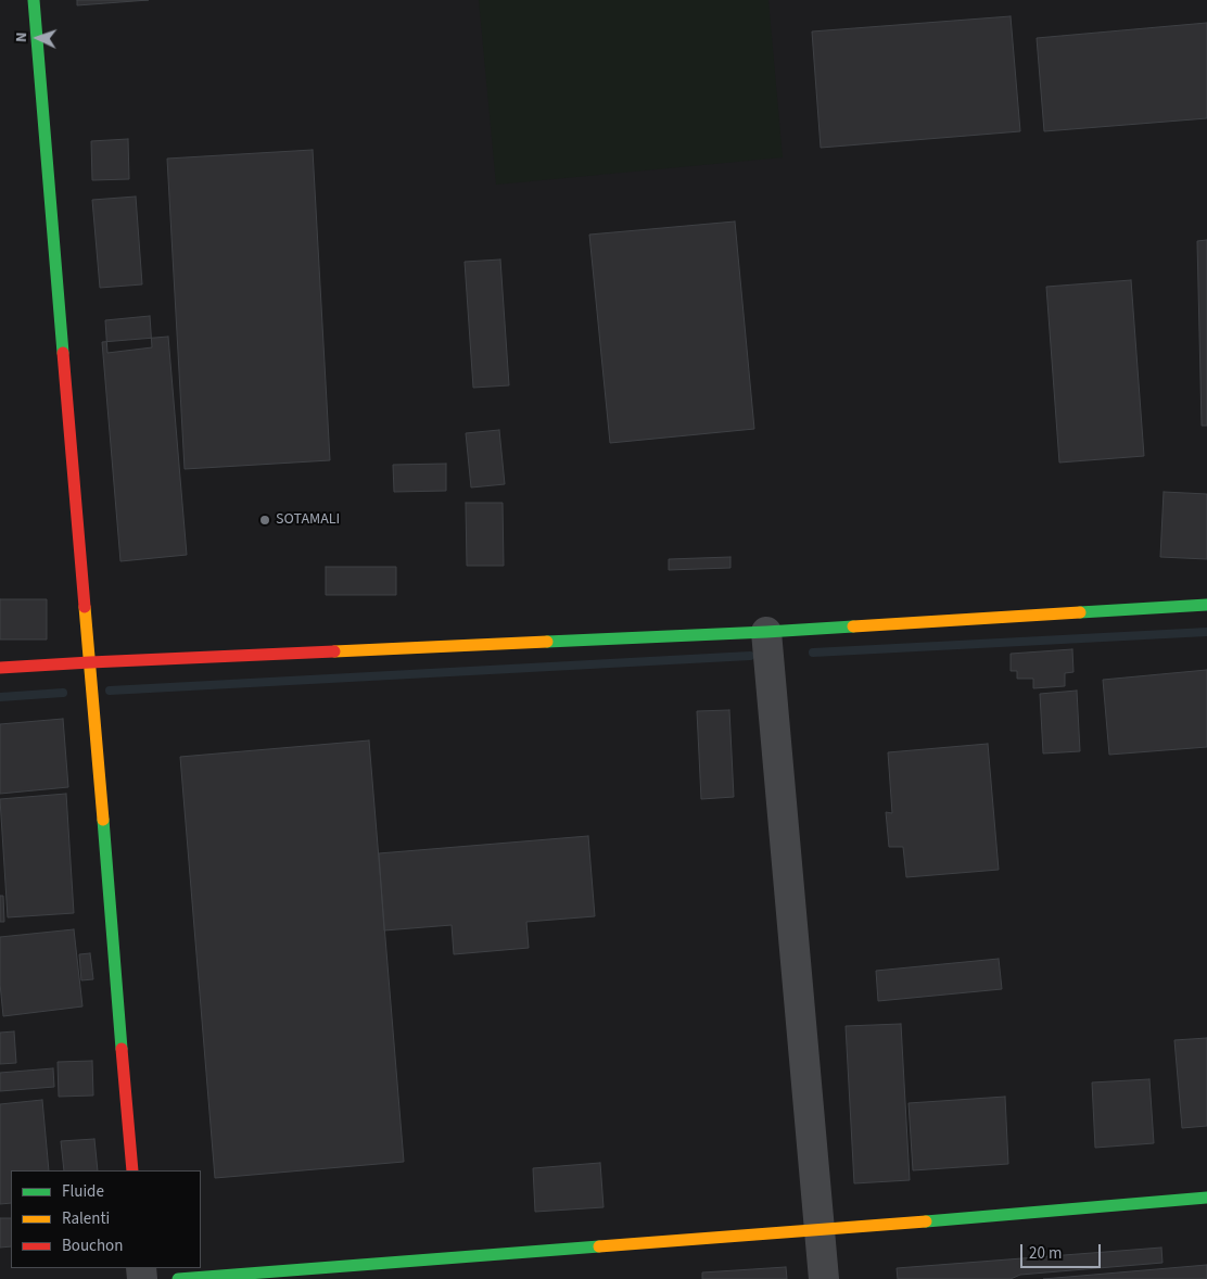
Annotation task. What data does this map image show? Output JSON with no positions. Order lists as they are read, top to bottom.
{
  "places": ["SOTAMALI"],
  "legend": ["Fluide", "Ralenti", "Bouchon"],
  "scale_bar": "20 m",
  "north": "left"
}
